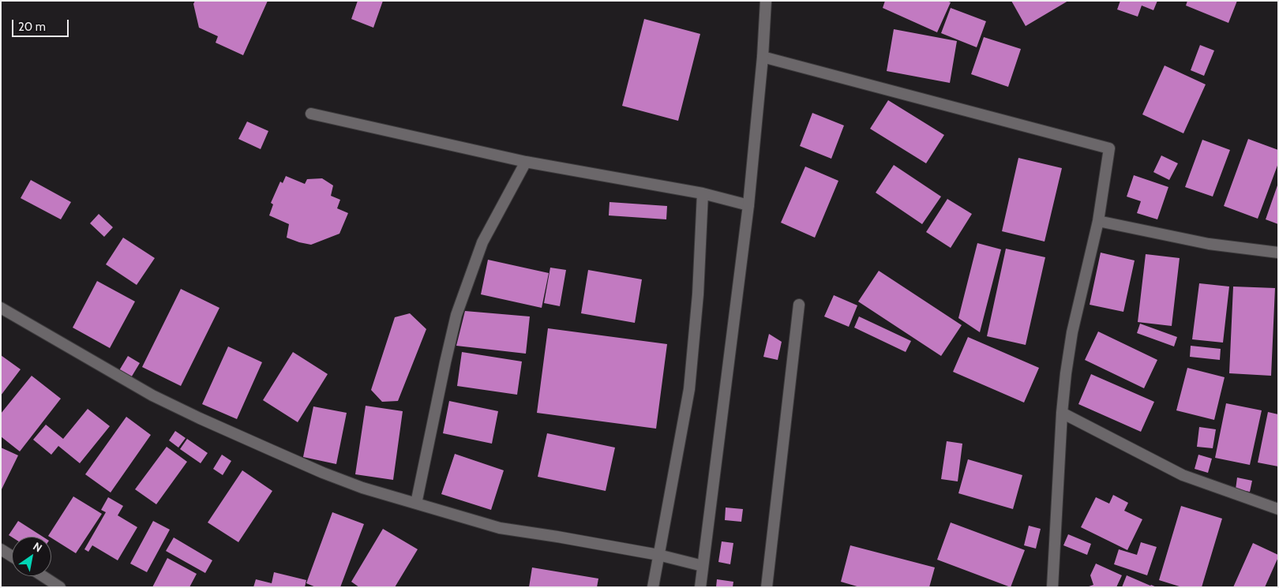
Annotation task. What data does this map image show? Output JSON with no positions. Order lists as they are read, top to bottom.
{
  "scale_bar": "20 m",
  "north": "top right"
}
